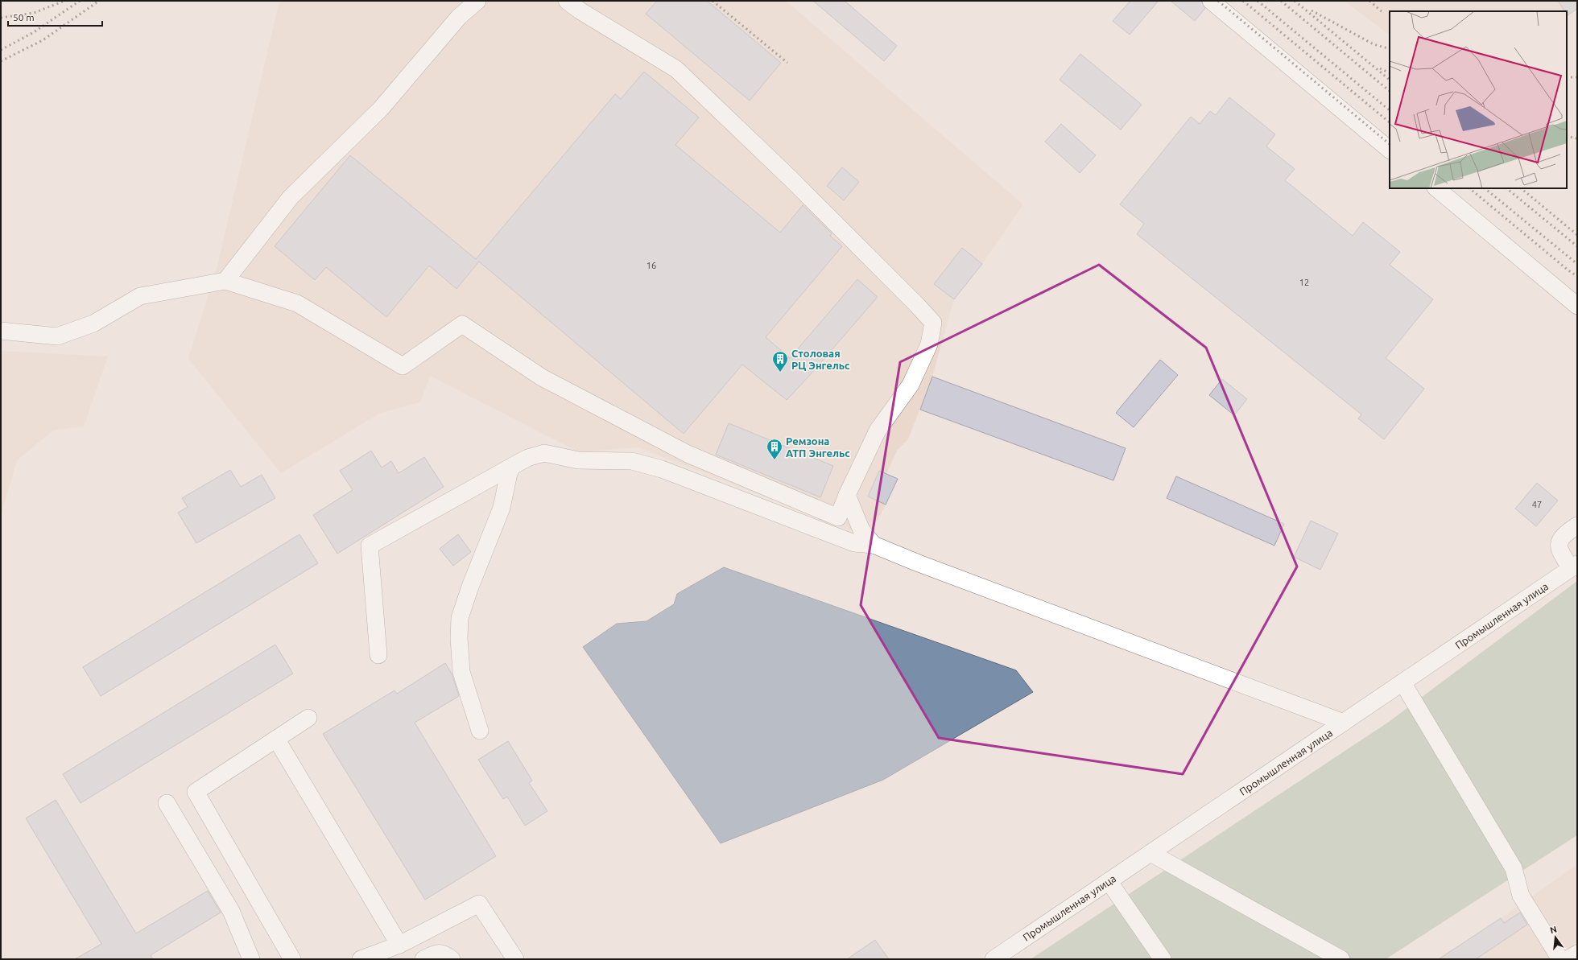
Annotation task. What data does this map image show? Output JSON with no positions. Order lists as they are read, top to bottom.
{
  "streets": {
    "street": ["Промышленная улица"]
  },
  "places": {
    "building": ["Столовая РЦ Энгельс", "Ремзона АТП Энгельс"]
  },
  "house_numbers": ["16", "12", "47"],
  "scale_bar": "50 m",
  "north": "top"
}
